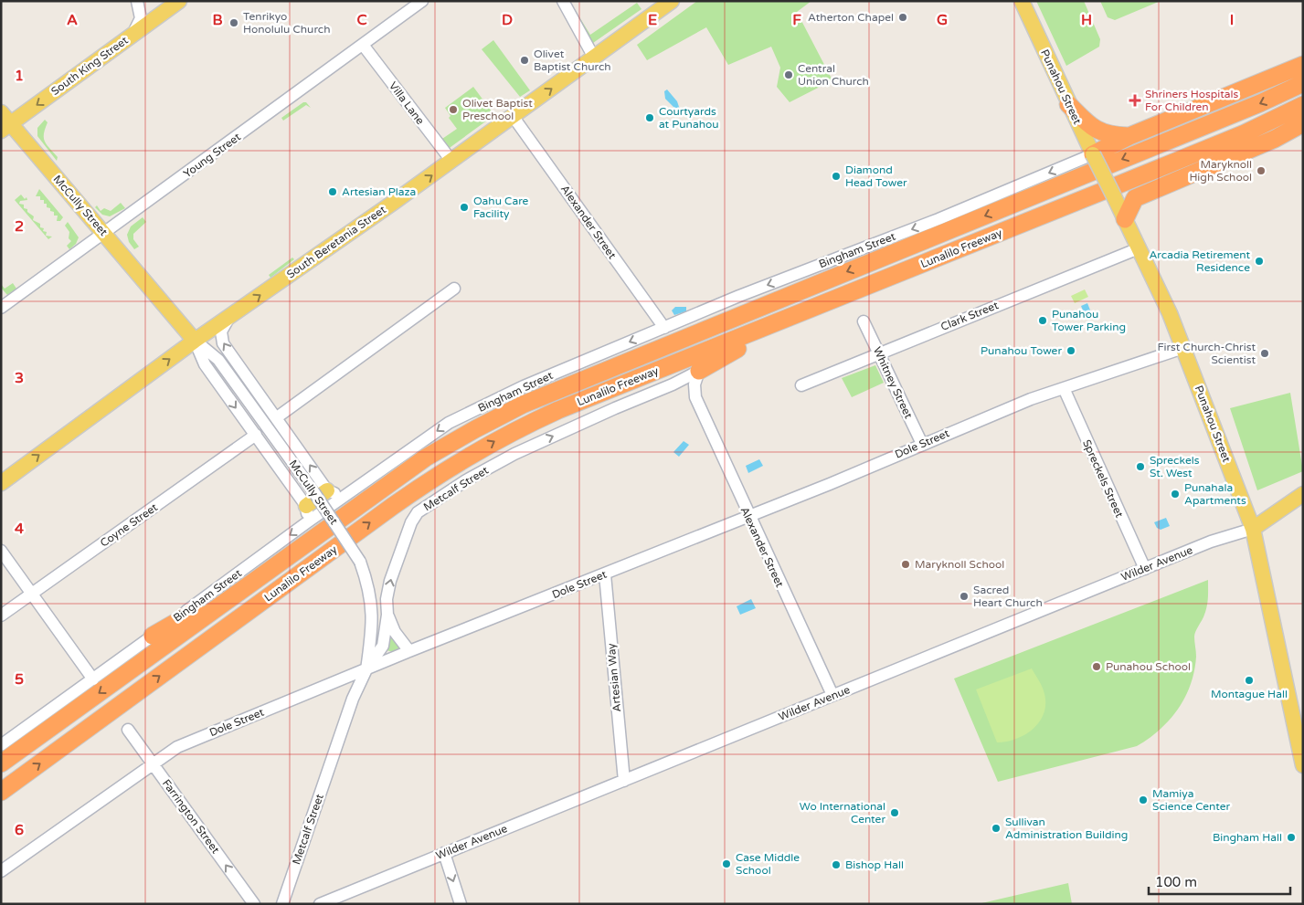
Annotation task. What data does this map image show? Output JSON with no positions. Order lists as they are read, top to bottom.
{
  "streets": {
    "highway": ["Lunalilo Freeway"],
    "main road": [
      "South King Street",
      "Punahou Street",
      "McCully Street",
      "South Beretania Street",
      "Wilder Avenue"
    ],
    "street": [
      "Villa Lane",
      "Young Street",
      "Alexander Street",
      "Bingham Street",
      "Clark Street",
      "Whitney Street",
      "Dole Street",
      "Spreckels Street",
      "Metcalf Street",
      "Coyne Street",
      "Artesian Way",
      "Farrington Street"
    ]
  },
  "crossings": [
    ["South King Street", "McCully Street"],
    ["Punahou Street", "Bingham Street"],
    ["Punahou Street", "Clark Street"],
    ["Punahou Street", "Dole Street"],
    ["Punahou Street", "Wilder Avenue"],
    ["Villa Lane", "Young Street"],
    ["Villa Lane", "South Beretania Street"],
    ["Young Street", "McCully Street"],
    ["McCully Street", "South Beretania Street"],
    ["McCully Street", "Bingham Street"],
    ["McCully Street", "Dole Street"],
    ["McCully Street", "Metcalf Street"],
    ["McCully Street", "Coyne Street"],
    ["Alexander Street", "South Beretania Street"],
    ["Alexander Street", "Bingham Street"],
    ["Alexander Street", "Dole Street"],
    ["Alexander Street", "Wilder Avenue"],
    ["Clark Street", "Whitney Street"],
    ["Whitney Street", "Dole Street"],
    ["Dole Street", "Spreckels Street"],
    ["Dole Street", "Metcalf Street"],
    ["Dole Street", "Artesian Way"],
    ["Dole Street", "Farrington Street"],
    ["Spreckels Street", "Wilder Avenue"],
    ["Wilder Avenue", "Artesian Way"]
  ],
  "one_way": [
    "South King Street",
    "South Beretania Street",
    "Bingham Street",
    "Metcalf Street",
    "Farrington Street"
  ],
  "places": {
    "other": [
      "Atherton Chapel",
      "Tenrikyo Honolulu Church",
      "Olivet Baptist Church",
      "Central Union Church",
      "Olivet Baptist Preschool",
      "Courtyards at Punahou",
      "Maryknoll High School",
      "Diamond Head Tower",
      "Artesian Plaza",
      "Oahu Care Facility",
      "Arcadia Retirement Residence",
      "Punahou Tower Parking",
      "Punahou Tower",
      "First Church-Christ Scientist",
      "Spreckels St. West",
      "Punahala Apartments",
      "Maryknoll School",
      "Sacred Heart Church",
      "Punahou School",
      "Montague Hall",
      "Mamiya Science Center",
      "Wo International Center",
      "Sullivan Administration Building",
      "Bingham Hall",
      "Case Middle School",
      "Bishop Hall"
    ],
    "health": ["Shriners Hospitals For Children"]
  },
  "scale_bar": "100 m",
  "grid": {
    "columns": [
      "A",
      "B",
      "C",
      "D",
      "E",
      "F",
      "G",
      "H",
      "I"
    ],
    "rows": [
      "1",
      "2",
      "3",
      "4",
      "5",
      "6"
    ]
  }
}
